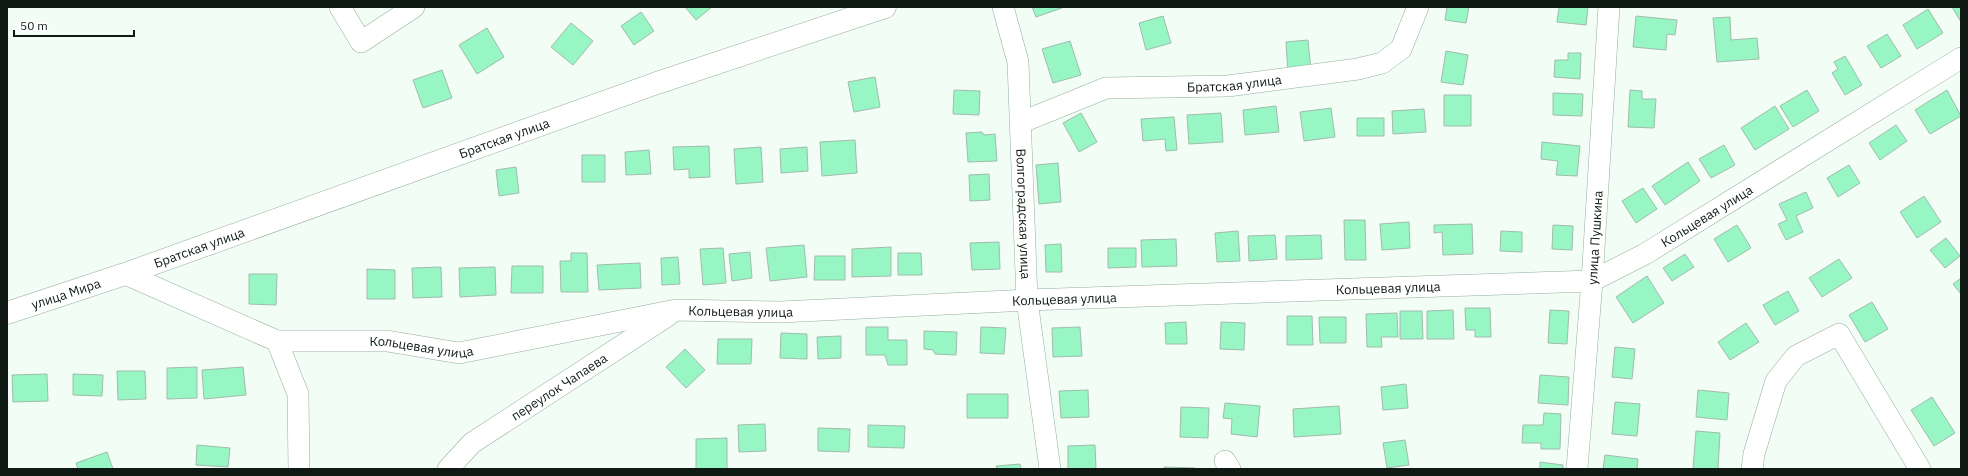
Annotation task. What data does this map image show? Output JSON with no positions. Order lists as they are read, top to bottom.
{
  "streets": {
    "main road": ["Братская улица", "улица Мира"],
    "street": [
      "Волгоградская улица",
      "Кольцевая улица",
      "улица Пушкина",
      "переулок Чапаева"
    ]
  },
  "crossings": [
    ["Братская улица", "Волгоградская улица"],
    ["Братская улица", "Кольцевая улица"],
    ["Братская улица", "улица Мира"],
    ["Волгоградская улица", "Кольцевая улица"],
    ["Кольцевая улица", "улица Пушкина"],
    ["Кольцевая улица", "улица Мира"],
    ["Кольцевая улица", "переулок Чапаева"]
  ],
  "scale_bar": "50 m"
}
